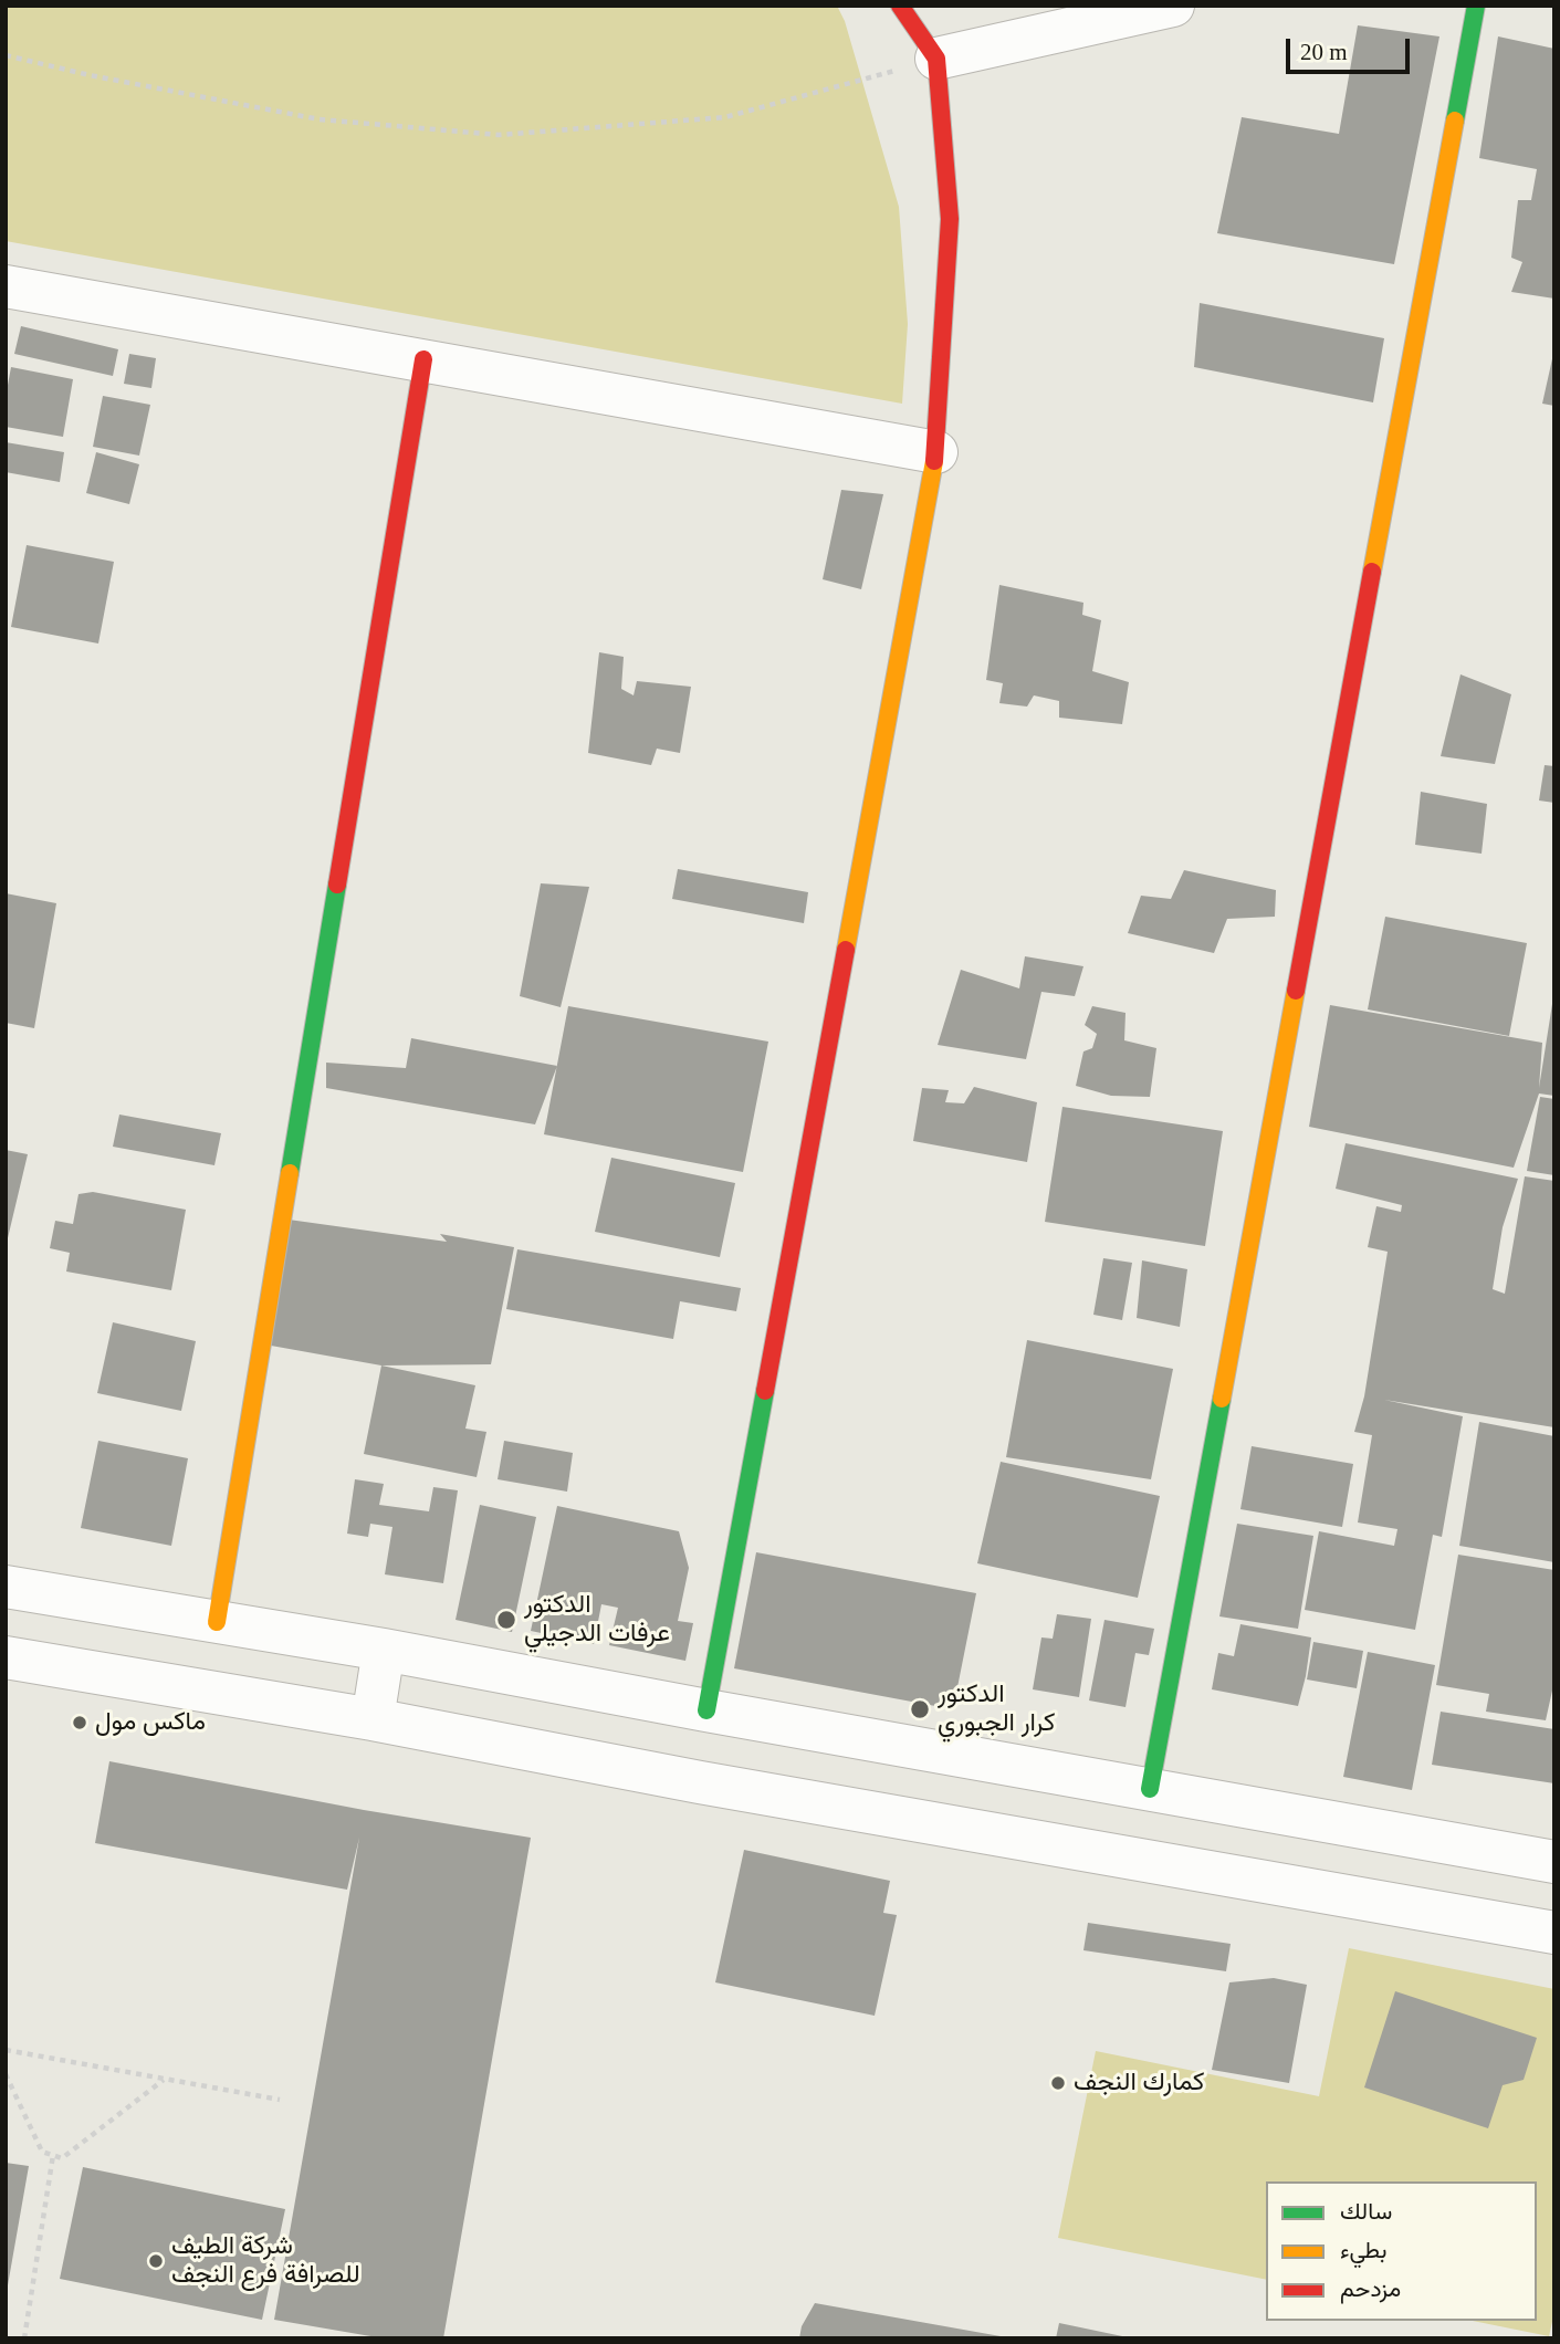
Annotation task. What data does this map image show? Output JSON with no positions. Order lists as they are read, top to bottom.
{
  "places": [
    "الدكتور عرفات الدجيلي",
    "الدكتور كرار الجبوري",
    "ماكس مول",
    "كمارك النجف",
    "شركة الطيف للصرافة فرع النجف"
  ],
  "legend": ["سالك", "بطيء", "مزدحم"],
  "scale_bar": "20 m"
}
